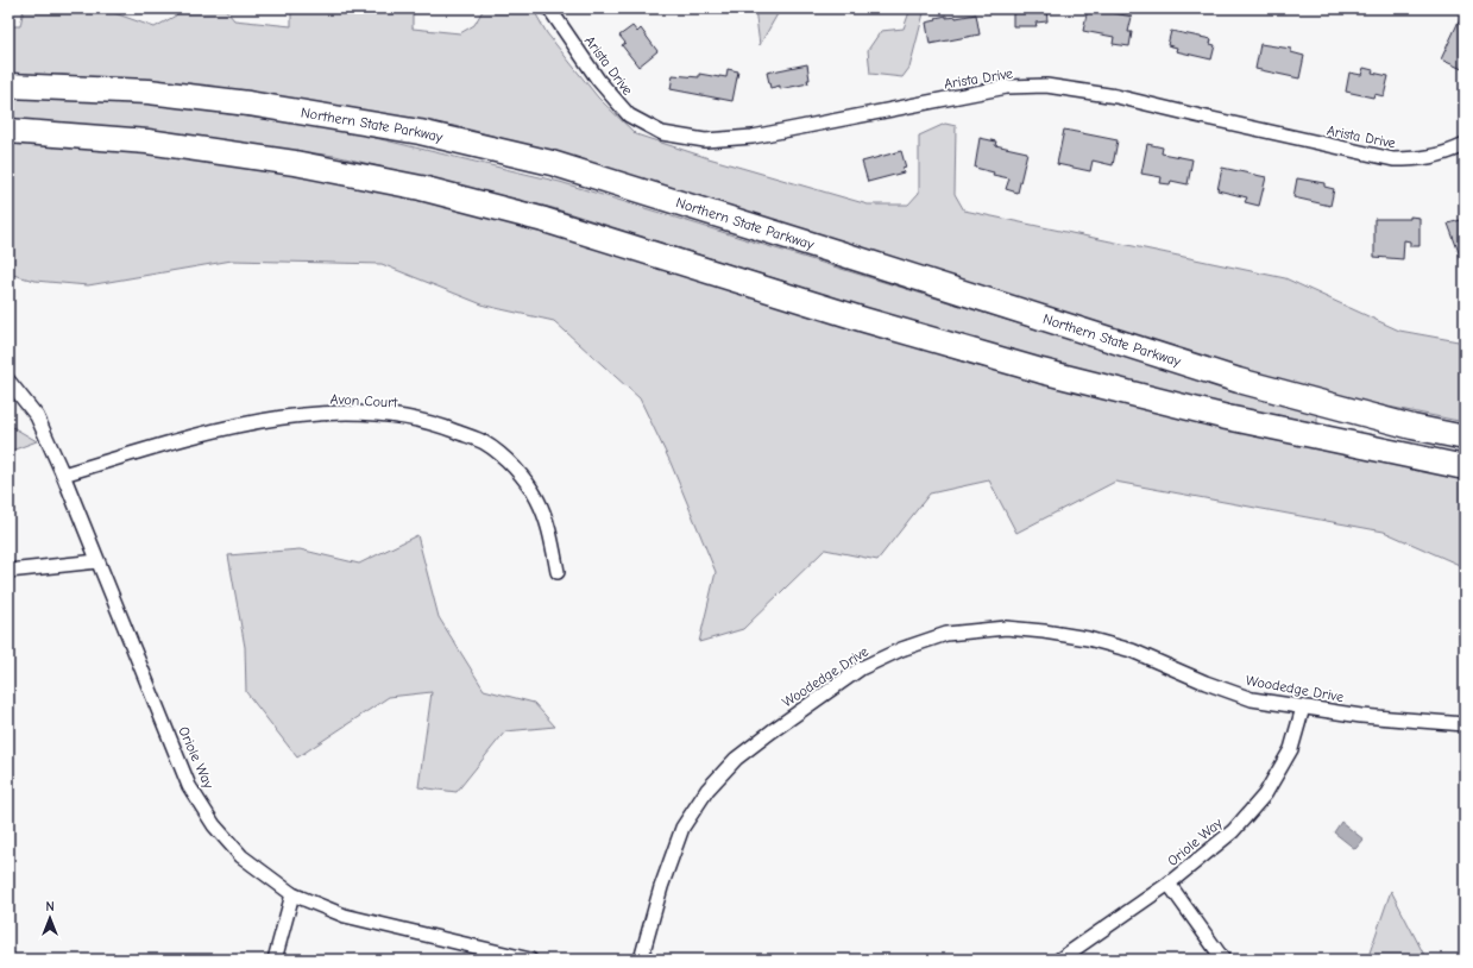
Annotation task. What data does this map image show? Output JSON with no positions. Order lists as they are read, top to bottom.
{
  "streets": {
    "highway": ["Northern State Parkway"],
    "street": [
      "Arista Drive",
      "Avon Court",
      "Woodedge Drive",
      "Oriole Way"
    ]
  },
  "crossings": [
    ["Avon Court", "Oriole Way"],
    ["Woodedge Drive", "Oriole Way"]
  ],
  "north": "top"
}
